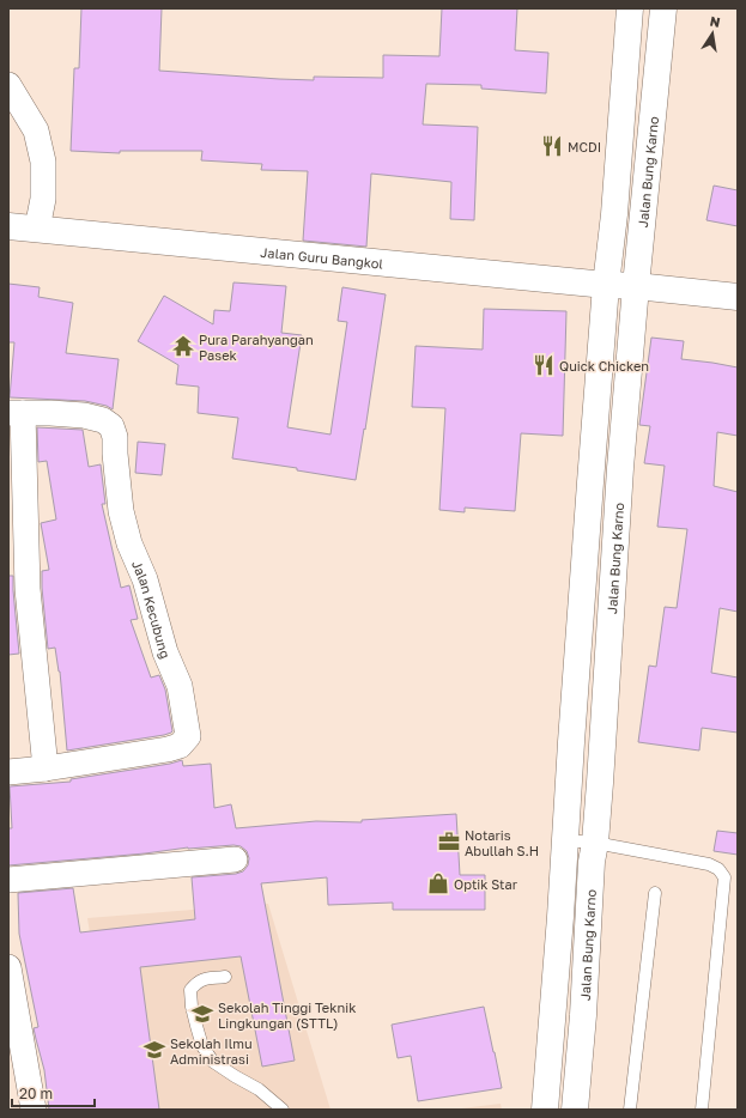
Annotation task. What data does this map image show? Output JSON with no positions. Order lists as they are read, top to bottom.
{
  "streets": {
    "main road": ["Jalan Bung Karno", "Jalan Guru Bangkol"],
    "street": ["Jalan Kecubung"]
  },
  "crossings": [
    ["Jalan Bung Karno", "Jalan Guru Bangkol"]
  ],
  "places": {
    "restaurant": ["MCDI", "Quick Chicken"],
    "temple": ["Pura Parahyangan Pasek"],
    "office": ["Notaris Abullah S.H"],
    "shop": ["Optik Star"],
    "school or university": ["Sekolah Tinggi Teknik Lingkungan (STTL)", "Sekolah Ilmu Administrasi"]
  },
  "scale_bar": "20 m",
  "north": "top"
}
